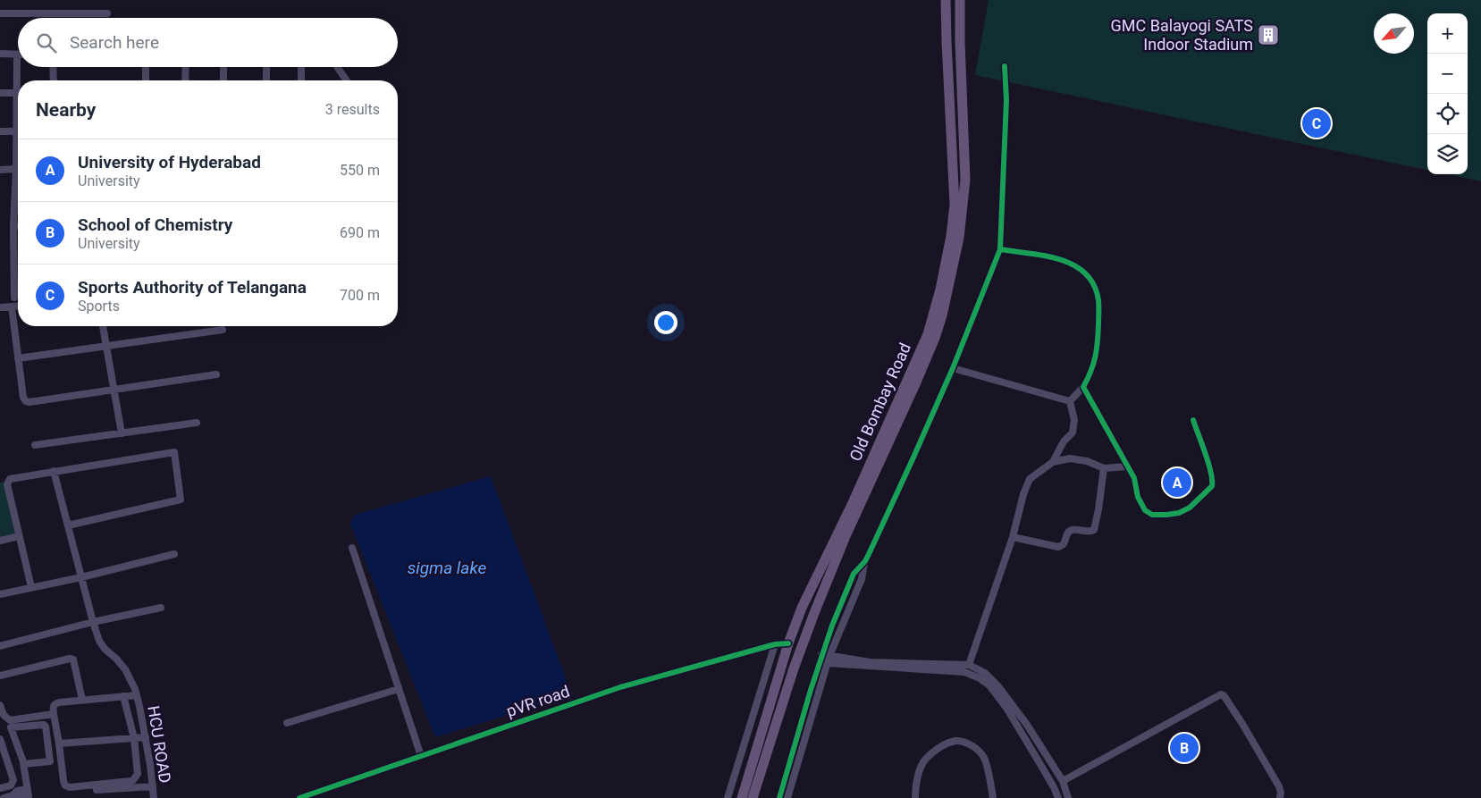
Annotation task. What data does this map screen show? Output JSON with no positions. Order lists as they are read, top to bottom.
{
  "streets": {
    "main road": ["Old Bombay Road"],
    "street": ["pVR road", "HCU ROAD"]
  },
  "crossings": [
    ["Old Bombay Road", "pVR road"]
  ],
  "water": ["sigma lake"],
  "places": {
    "building": ["GMC Balayogi SATS Indoor Stadium"]
  },
  "north": "bottom left",
  "page": {
    "map_buttons": ["+", "−"],
    "search": "Search here",
    "heading": ["Nearby", "3 results"],
    "pins": ["C", "A", "B"],
    "list": [
      {
        "mark": "A",
        "name": "University of Hyderabad",
        "note": "University",
        "value": "550 m"
      },
      {
        "mark": "B",
        "name": "School of Chemistry",
        "note": "University",
        "value": "690 m"
      },
      {
        "mark": "C",
        "name": "Sports Authority of Telangana",
        "note": "Sports",
        "value": "700 m"
      }
    ]
  }
}
